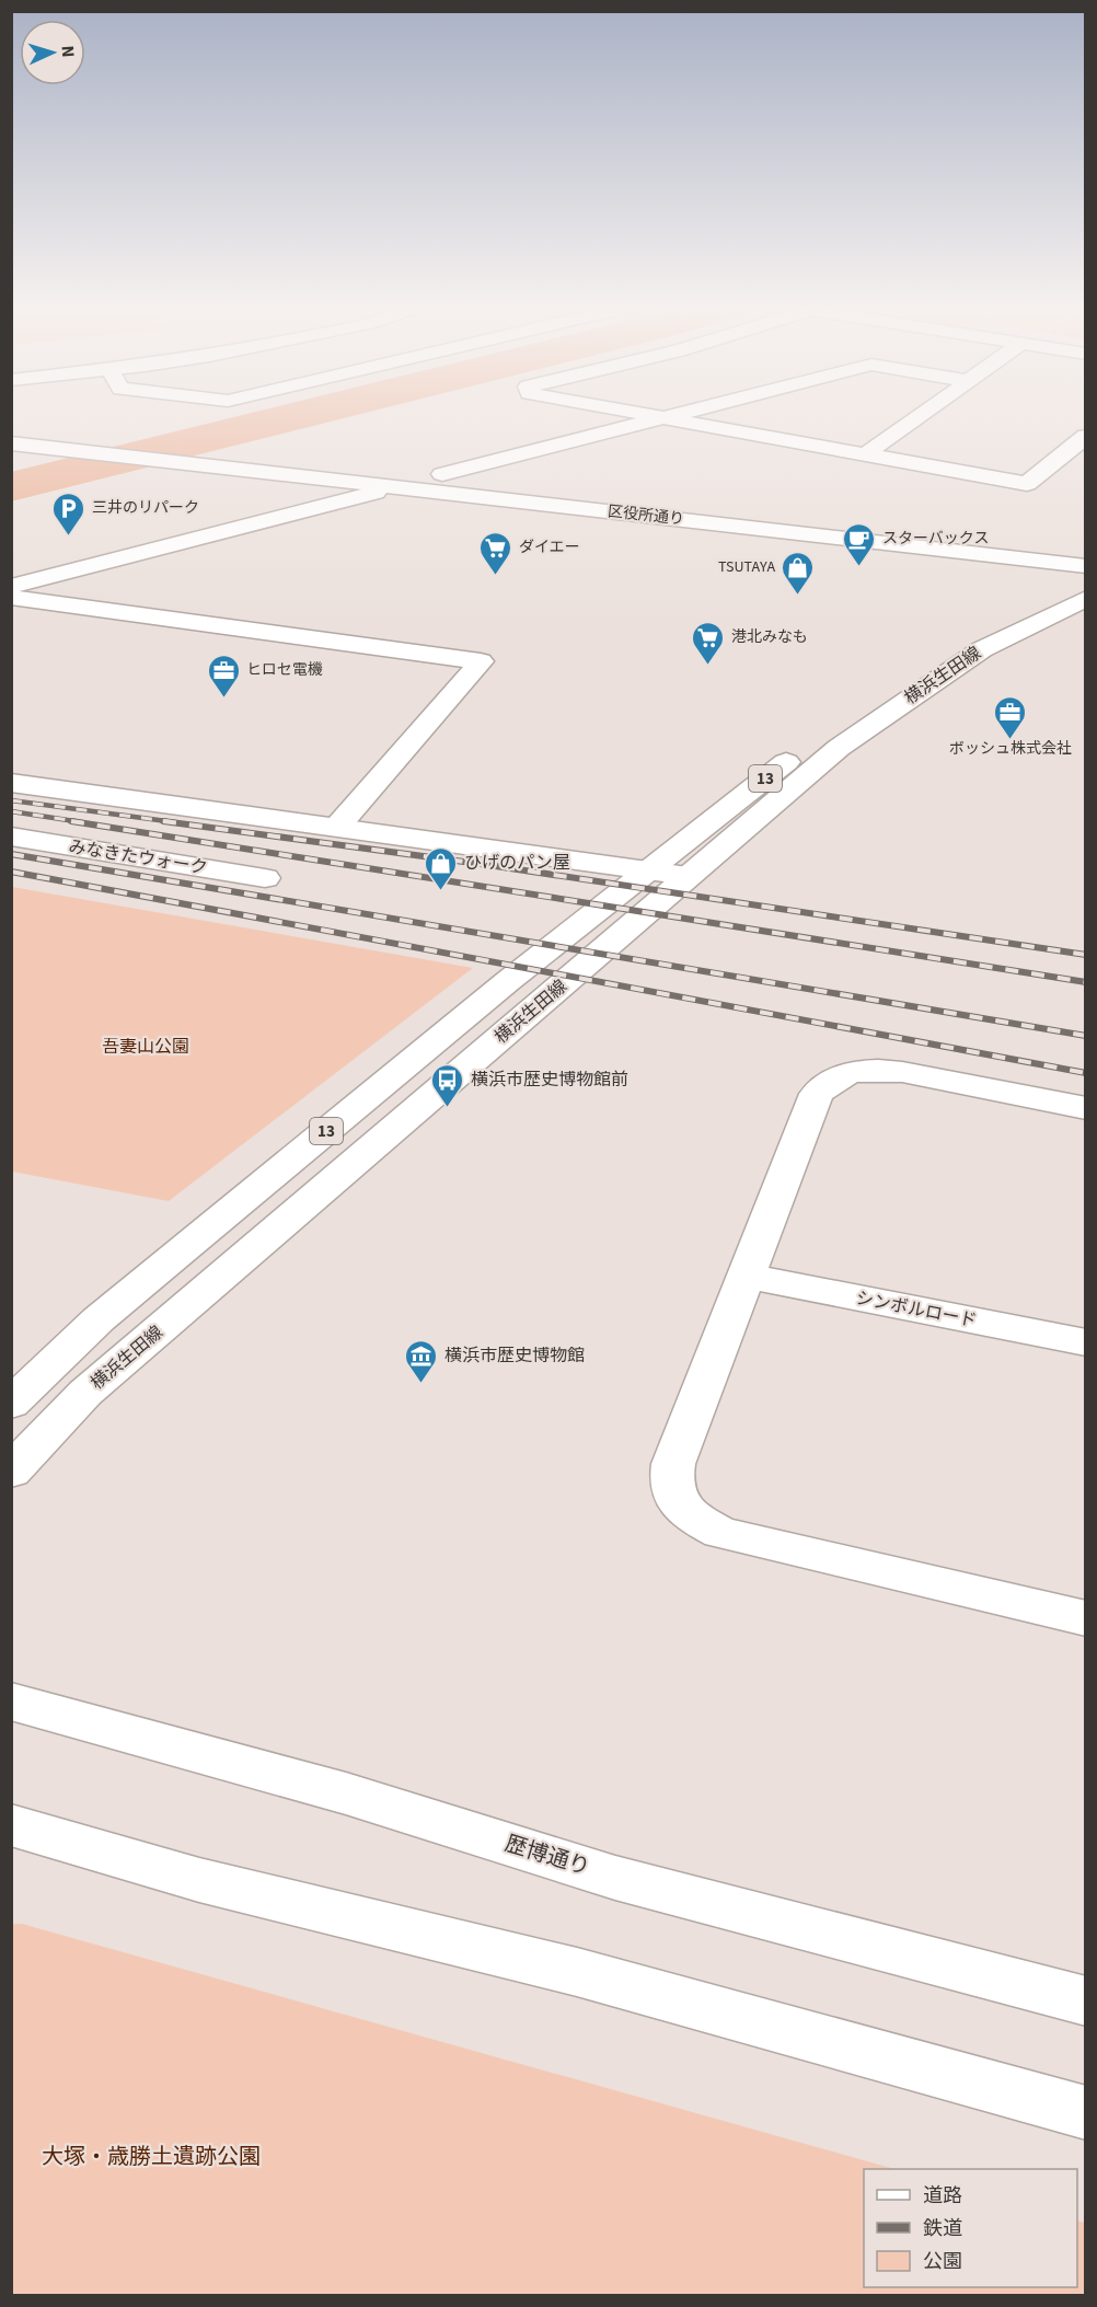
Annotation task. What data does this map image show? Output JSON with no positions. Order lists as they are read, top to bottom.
{
  "streets": {
    "street": [
      "区役所通り",
      "横浜生田線",
      "13",
      "みなきたウォーク",
      "シンボルロード",
      "歴博通り"
    ]
  },
  "parks": ["吾妻山公園", "大塚・歳勝土遺跡公園"],
  "places": {
    "parking": ["三井のリパーク"],
    "cafe": ["スターバックス"],
    "supermarket": ["ダイエー", "港北みなも"],
    "shop": ["TSUTAYA", "ひげのパン屋"],
    "office": ["ヒロセ電機", "ボッシュ株式会社"],
    "bus stop": ["横浜市歴史博物館前"],
    "museum": ["横浜市歴史博物館"]
  },
  "legend": ["道路", "鉄道", "公園"],
  "north": "right"
}
